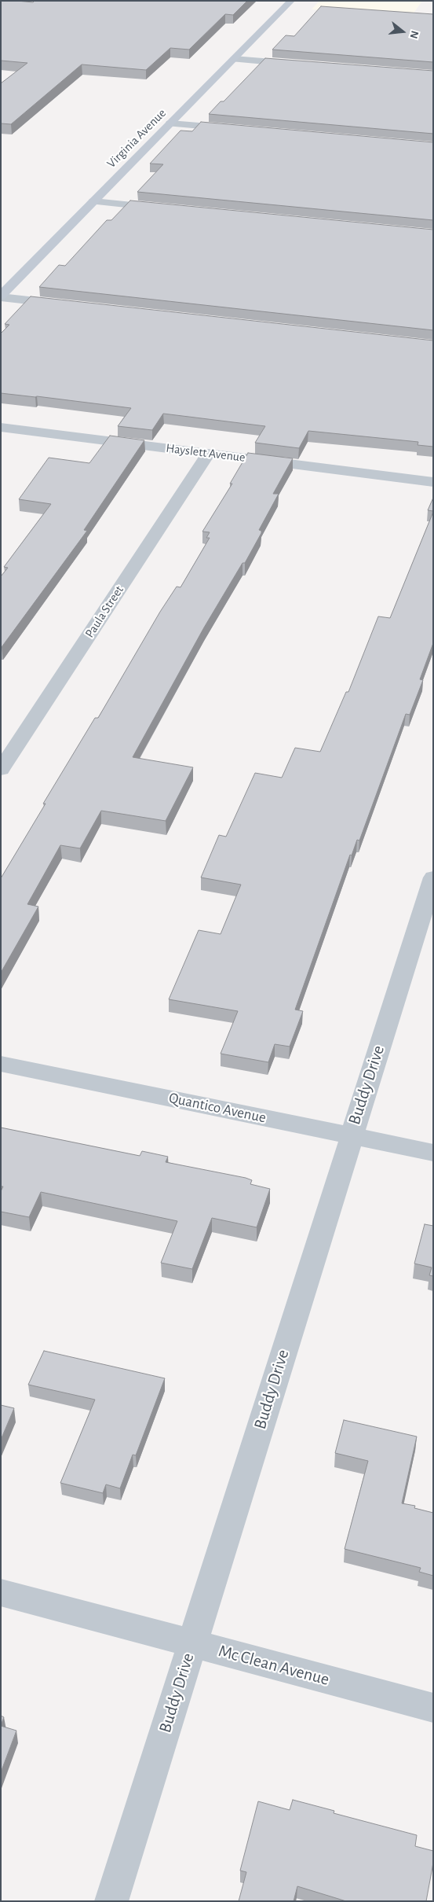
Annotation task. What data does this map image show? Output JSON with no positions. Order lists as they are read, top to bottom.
{
  "streets": {
    "street": [
      "Virginia Avenue",
      "Hayslett Avenue",
      "Paula Street",
      "Buddy Drive",
      "Quantico Avenue",
      "Mc Clean Avenue"
    ]
  },
  "crossings": [
    ["Hayslett Avenue", "Paula Street"],
    ["Buddy Drive", "Quantico Avenue"],
    ["Buddy Drive", "Mc Clean Avenue"]
  ],
  "north": "right"
}
